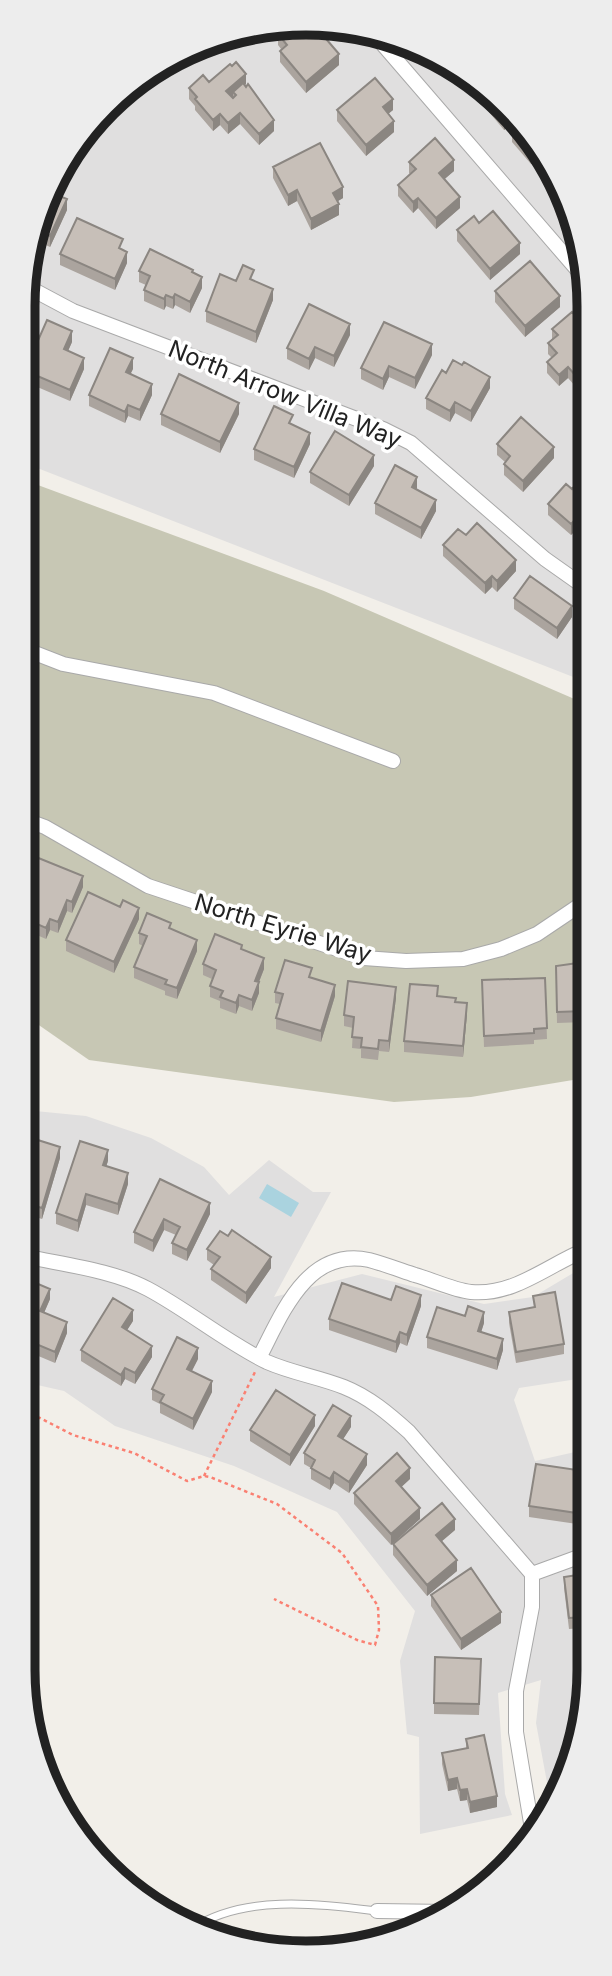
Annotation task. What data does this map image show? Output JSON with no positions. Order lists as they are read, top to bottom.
{
  "streets": {
    "street": ["North Arrow Villa Way", "North Eyrie Way"]
  }
}
